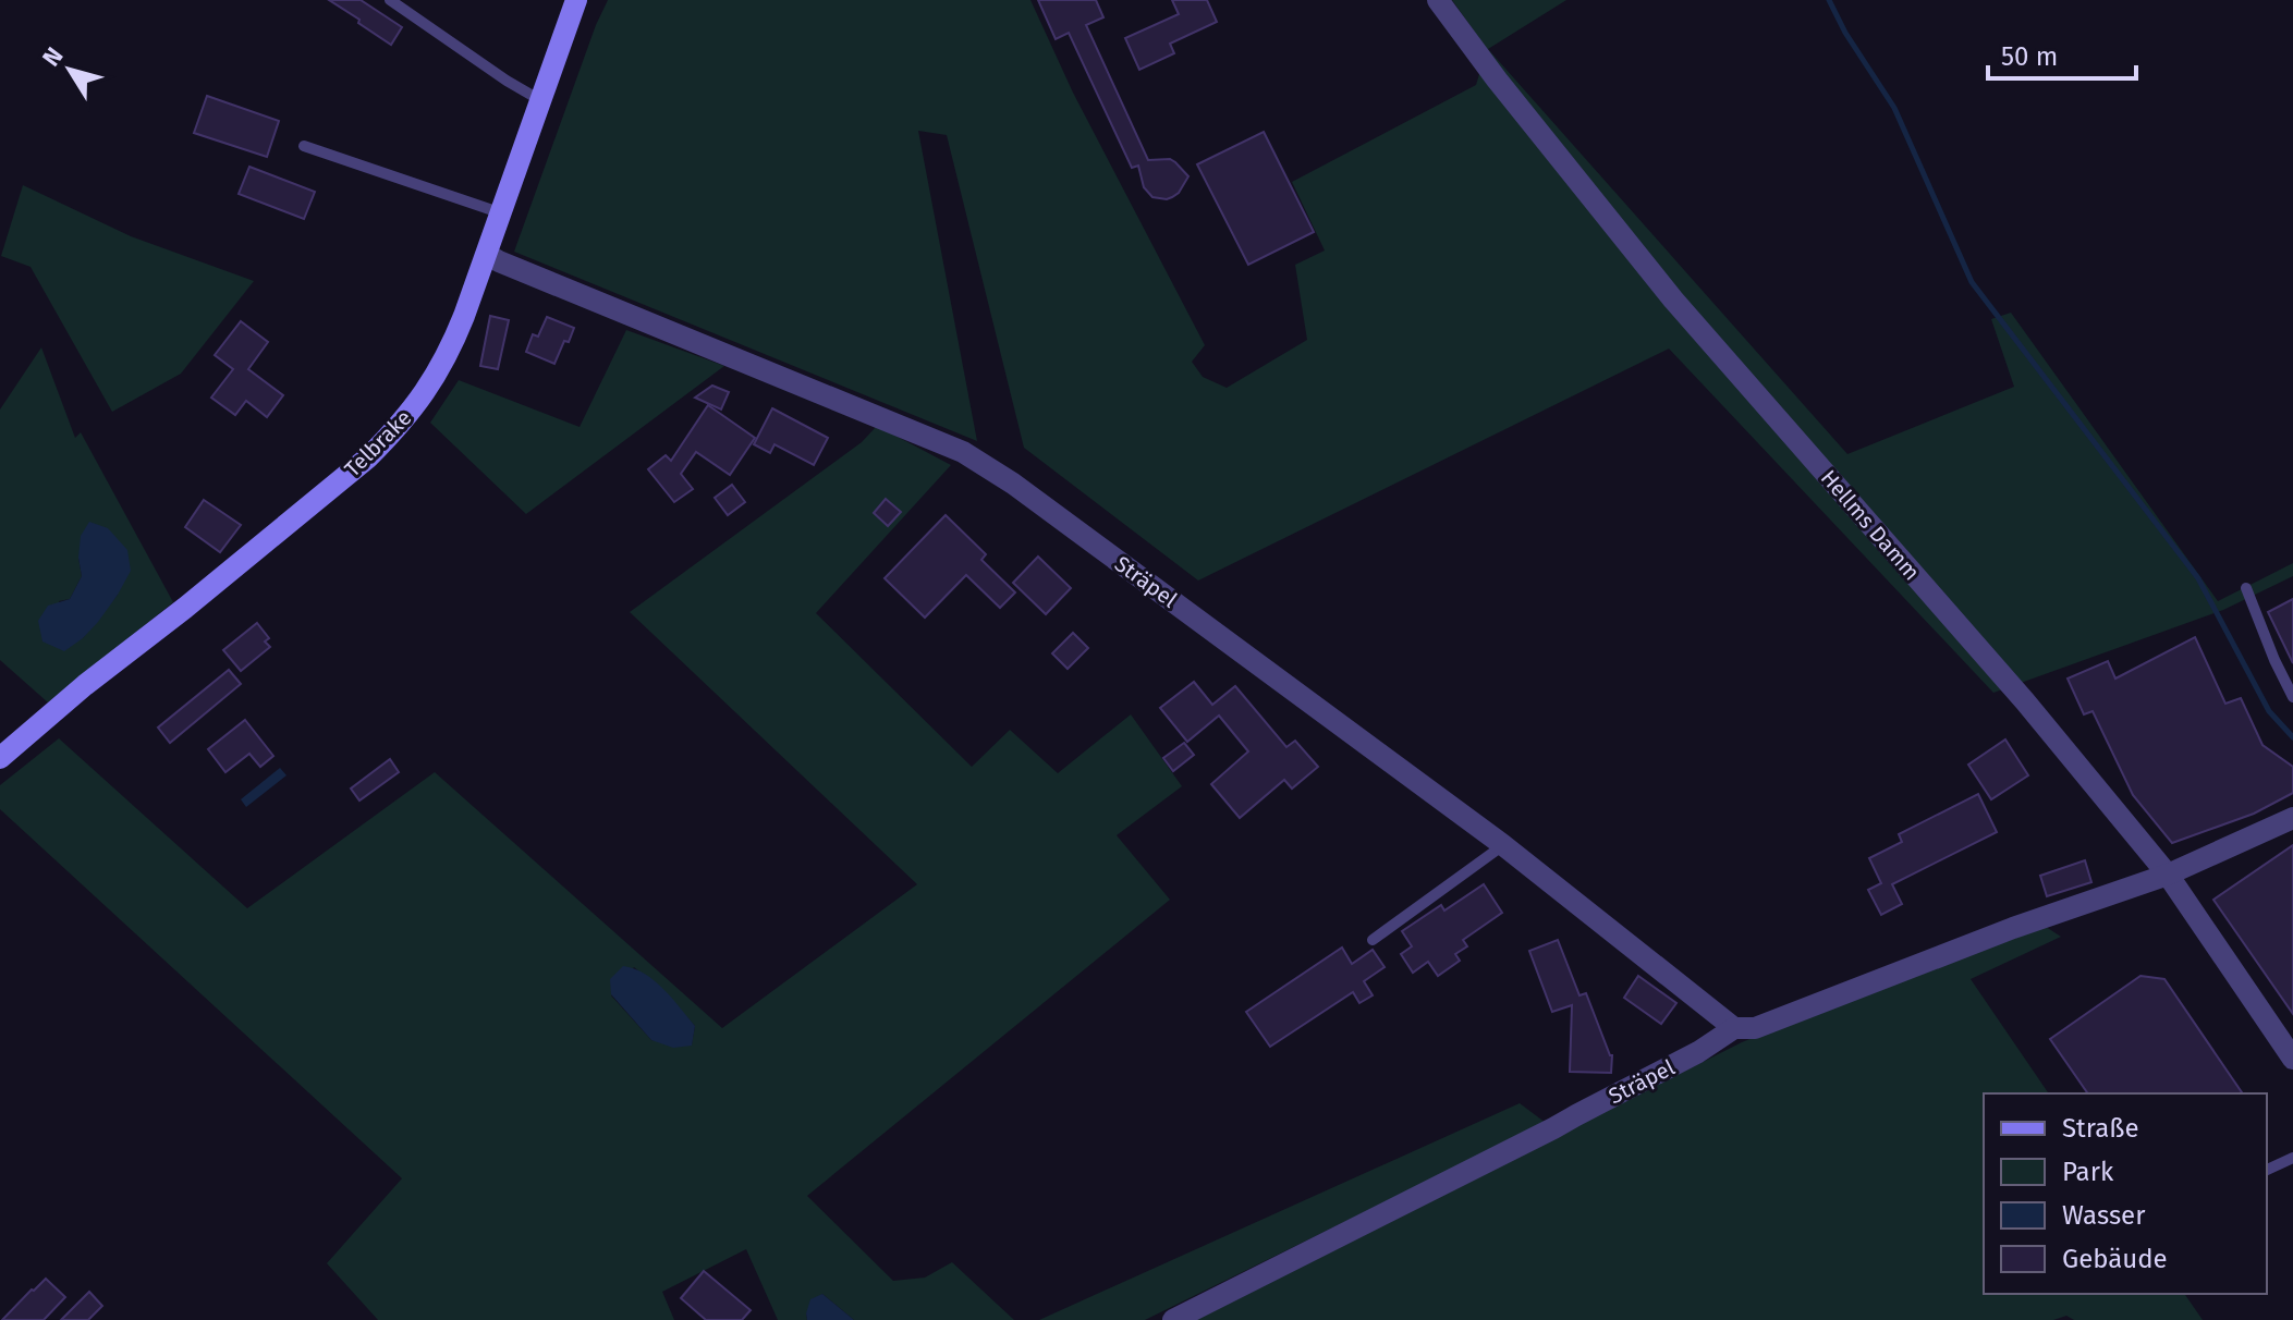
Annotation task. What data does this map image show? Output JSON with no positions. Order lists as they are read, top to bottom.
{
  "streets": {
    "street": ["Telbrake", "Hellms Damm", "Sträpel"]
  },
  "crossings": [
    ["Telbrake", "Sträpel"],
    ["Hellms Damm", "Sträpel"]
  ],
  "legend": [
    "Straße",
    "Park",
    "Wasser",
    "Gebäude"
  ],
  "scale_bar": "50 m",
  "north": "top left"
}
